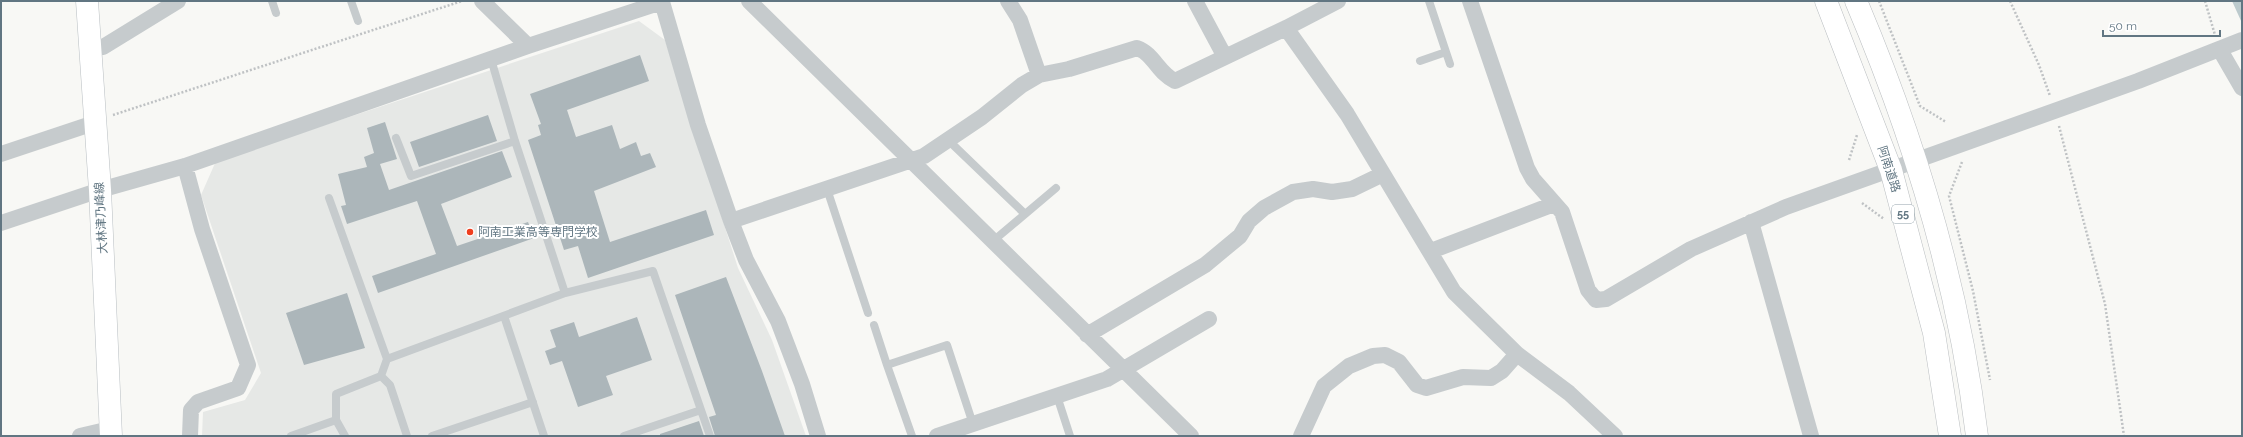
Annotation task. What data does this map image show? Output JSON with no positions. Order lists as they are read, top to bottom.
{
  "streets": {
    "main road": ["阿南道路", "55", "大林津乃峰線"]
  },
  "places": ["阿南工業高等専門学校"],
  "scale_bar": "50 m"
}
